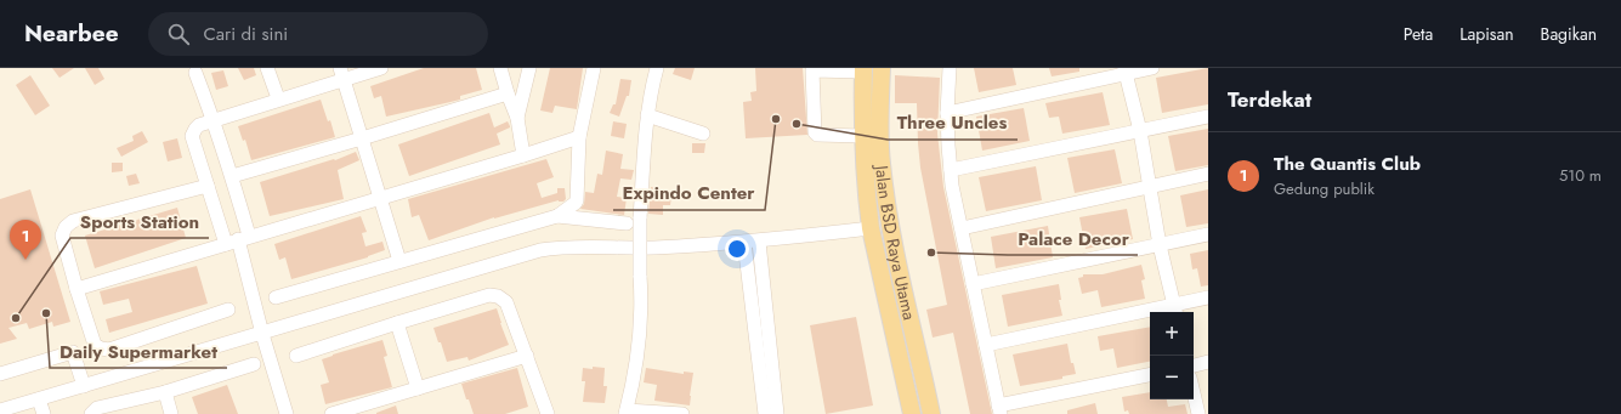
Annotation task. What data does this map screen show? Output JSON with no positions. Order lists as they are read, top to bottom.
{
  "streets": {
    "main road": ["Jalan BSD Raya Utama"]
  },
  "places": [
    "Expindo Center",
    "Three Uncles",
    "Palace Decor",
    "Daily Supermarket",
    "Sports Station"
  ],
  "page": {
    "header": "Nearbee",
    "search": "Cari di sini",
    "nav": ["Peta", "Lapisan", "Bagikan"],
    "heading": "Terdekat",
    "list": [
      {
        "mark": "1",
        "name": "The Quantis Club",
        "note": "Gedung publik",
        "value": "510 m"
      }
    ],
    "pins": "1",
    "map_buttons": ["+", "−"]
  }
}
